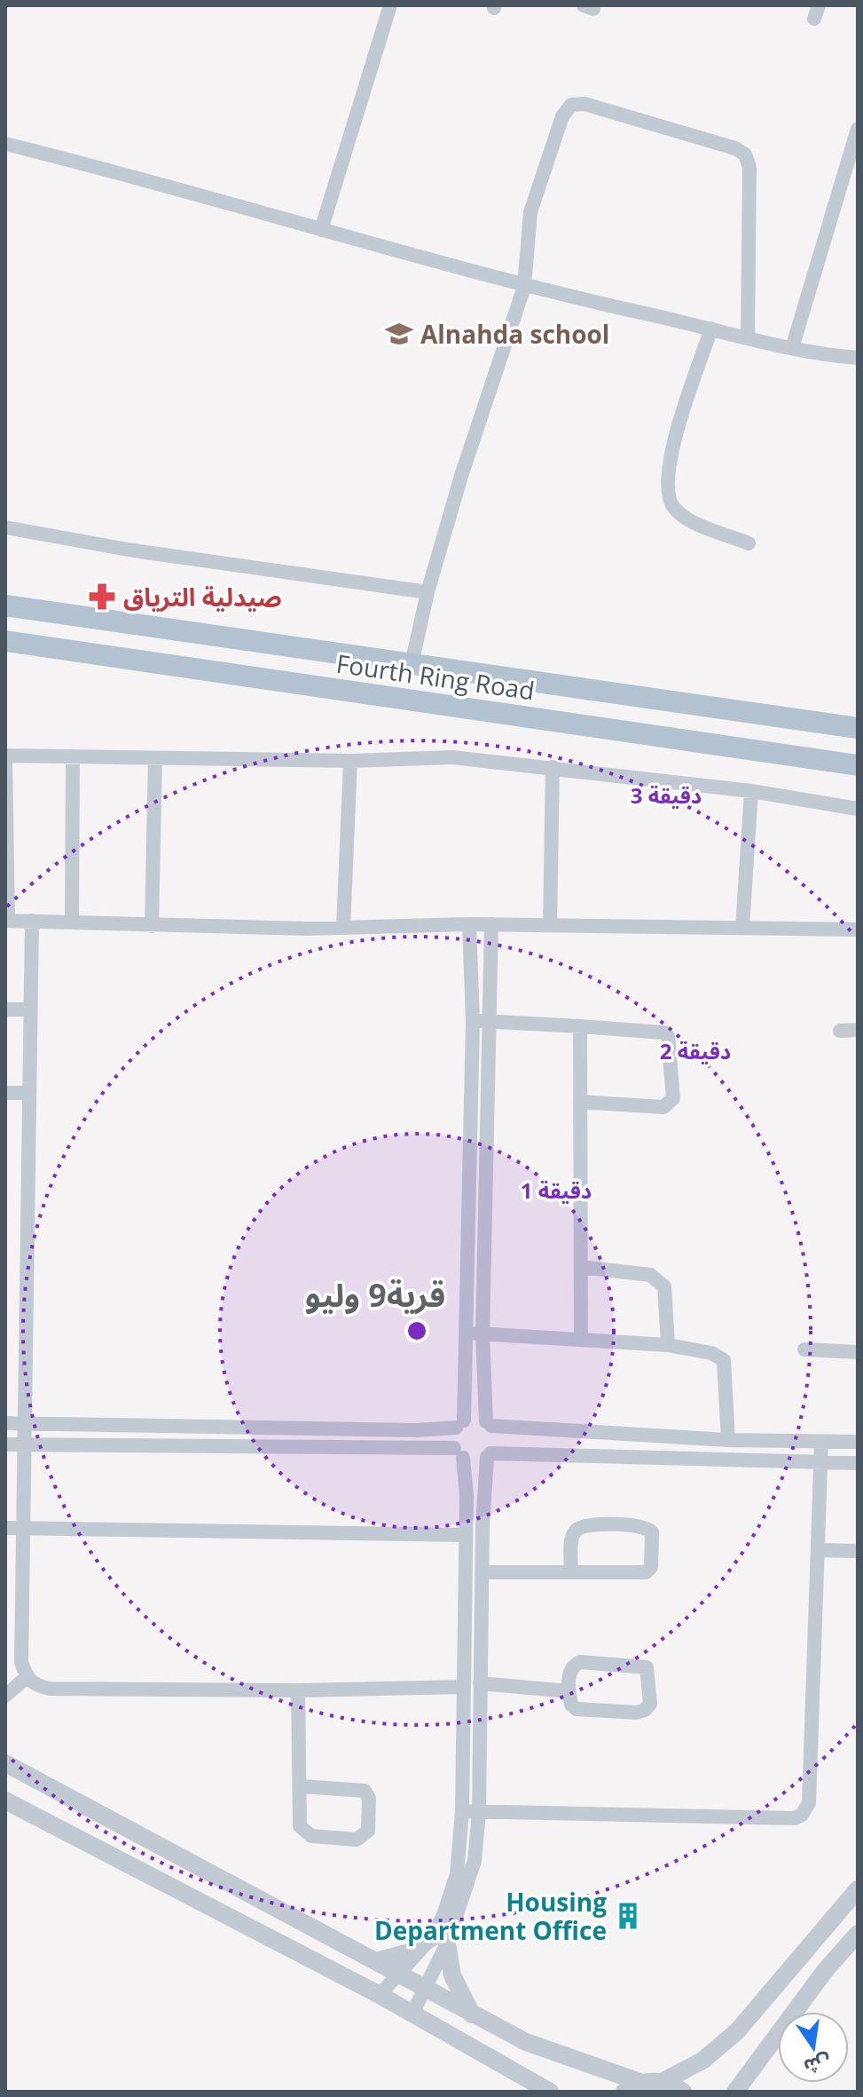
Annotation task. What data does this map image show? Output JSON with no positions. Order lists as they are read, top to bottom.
{
  "streets": {
    "main road": ["Fourth Ring Road"]
  },
  "districts": ["قرية9 وليو"],
  "places": {
    "school or university": ["Alnahda school"],
    "pharmacy": ["صيدلية الترياق"],
    "building": ["Housing Department Office"]
  },
  "north": "bottom",
  "rings": ["3 دقيقة", "2 دقيقة", "1 دقيقة"]
}
